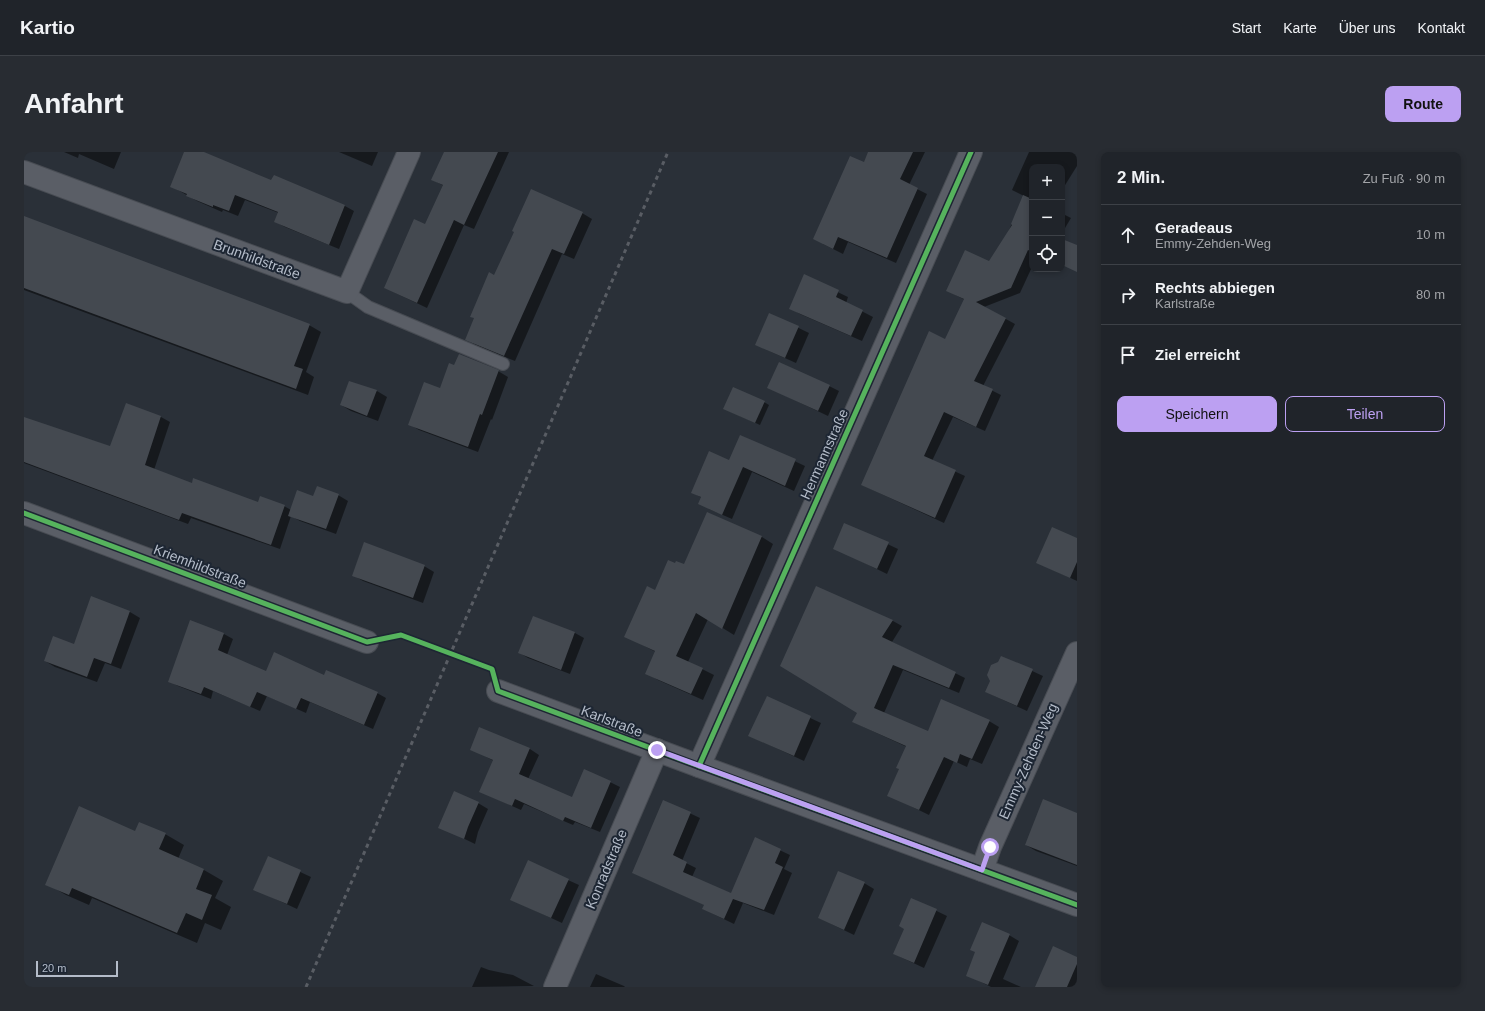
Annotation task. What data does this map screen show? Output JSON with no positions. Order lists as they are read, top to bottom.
{
  "streets": {
    "street": [
      "Brunhildstraße",
      "Hermannstraße",
      "Kriemhildstraße",
      "Karlstraße",
      "Emmy-Zehden-Weg",
      "Konradstraße"
    ]
  },
  "crossings": [
    ["Hermannstraße", "Karlstraße"],
    ["Karlstraße", "Emmy-Zehden-Weg"],
    ["Karlstraße", "Konradstraße"]
  ],
  "scale_bar": "20 m",
  "page": {
    "header": "Kartio",
    "nav": [
      "Start",
      "Karte",
      "Über uns",
      "Kontakt"
    ],
    "buttons": [
      "Route",
      ["Speichern", "Teilen"]
    ],
    "title": "Anfahrt",
    "heading": ["2 Min.", "Zu Fuß · 90 m"],
    "map_buttons": ["+", "−"],
    "list": [
      ["Geradeaus", "Emmy-Zehden-Weg", "10 m"],
      ["Rechts abbiegen", "Karlstraße", "80 m"],
      "Ziel erreicht"
    ],
    "scale": "20 m"
  }
}
